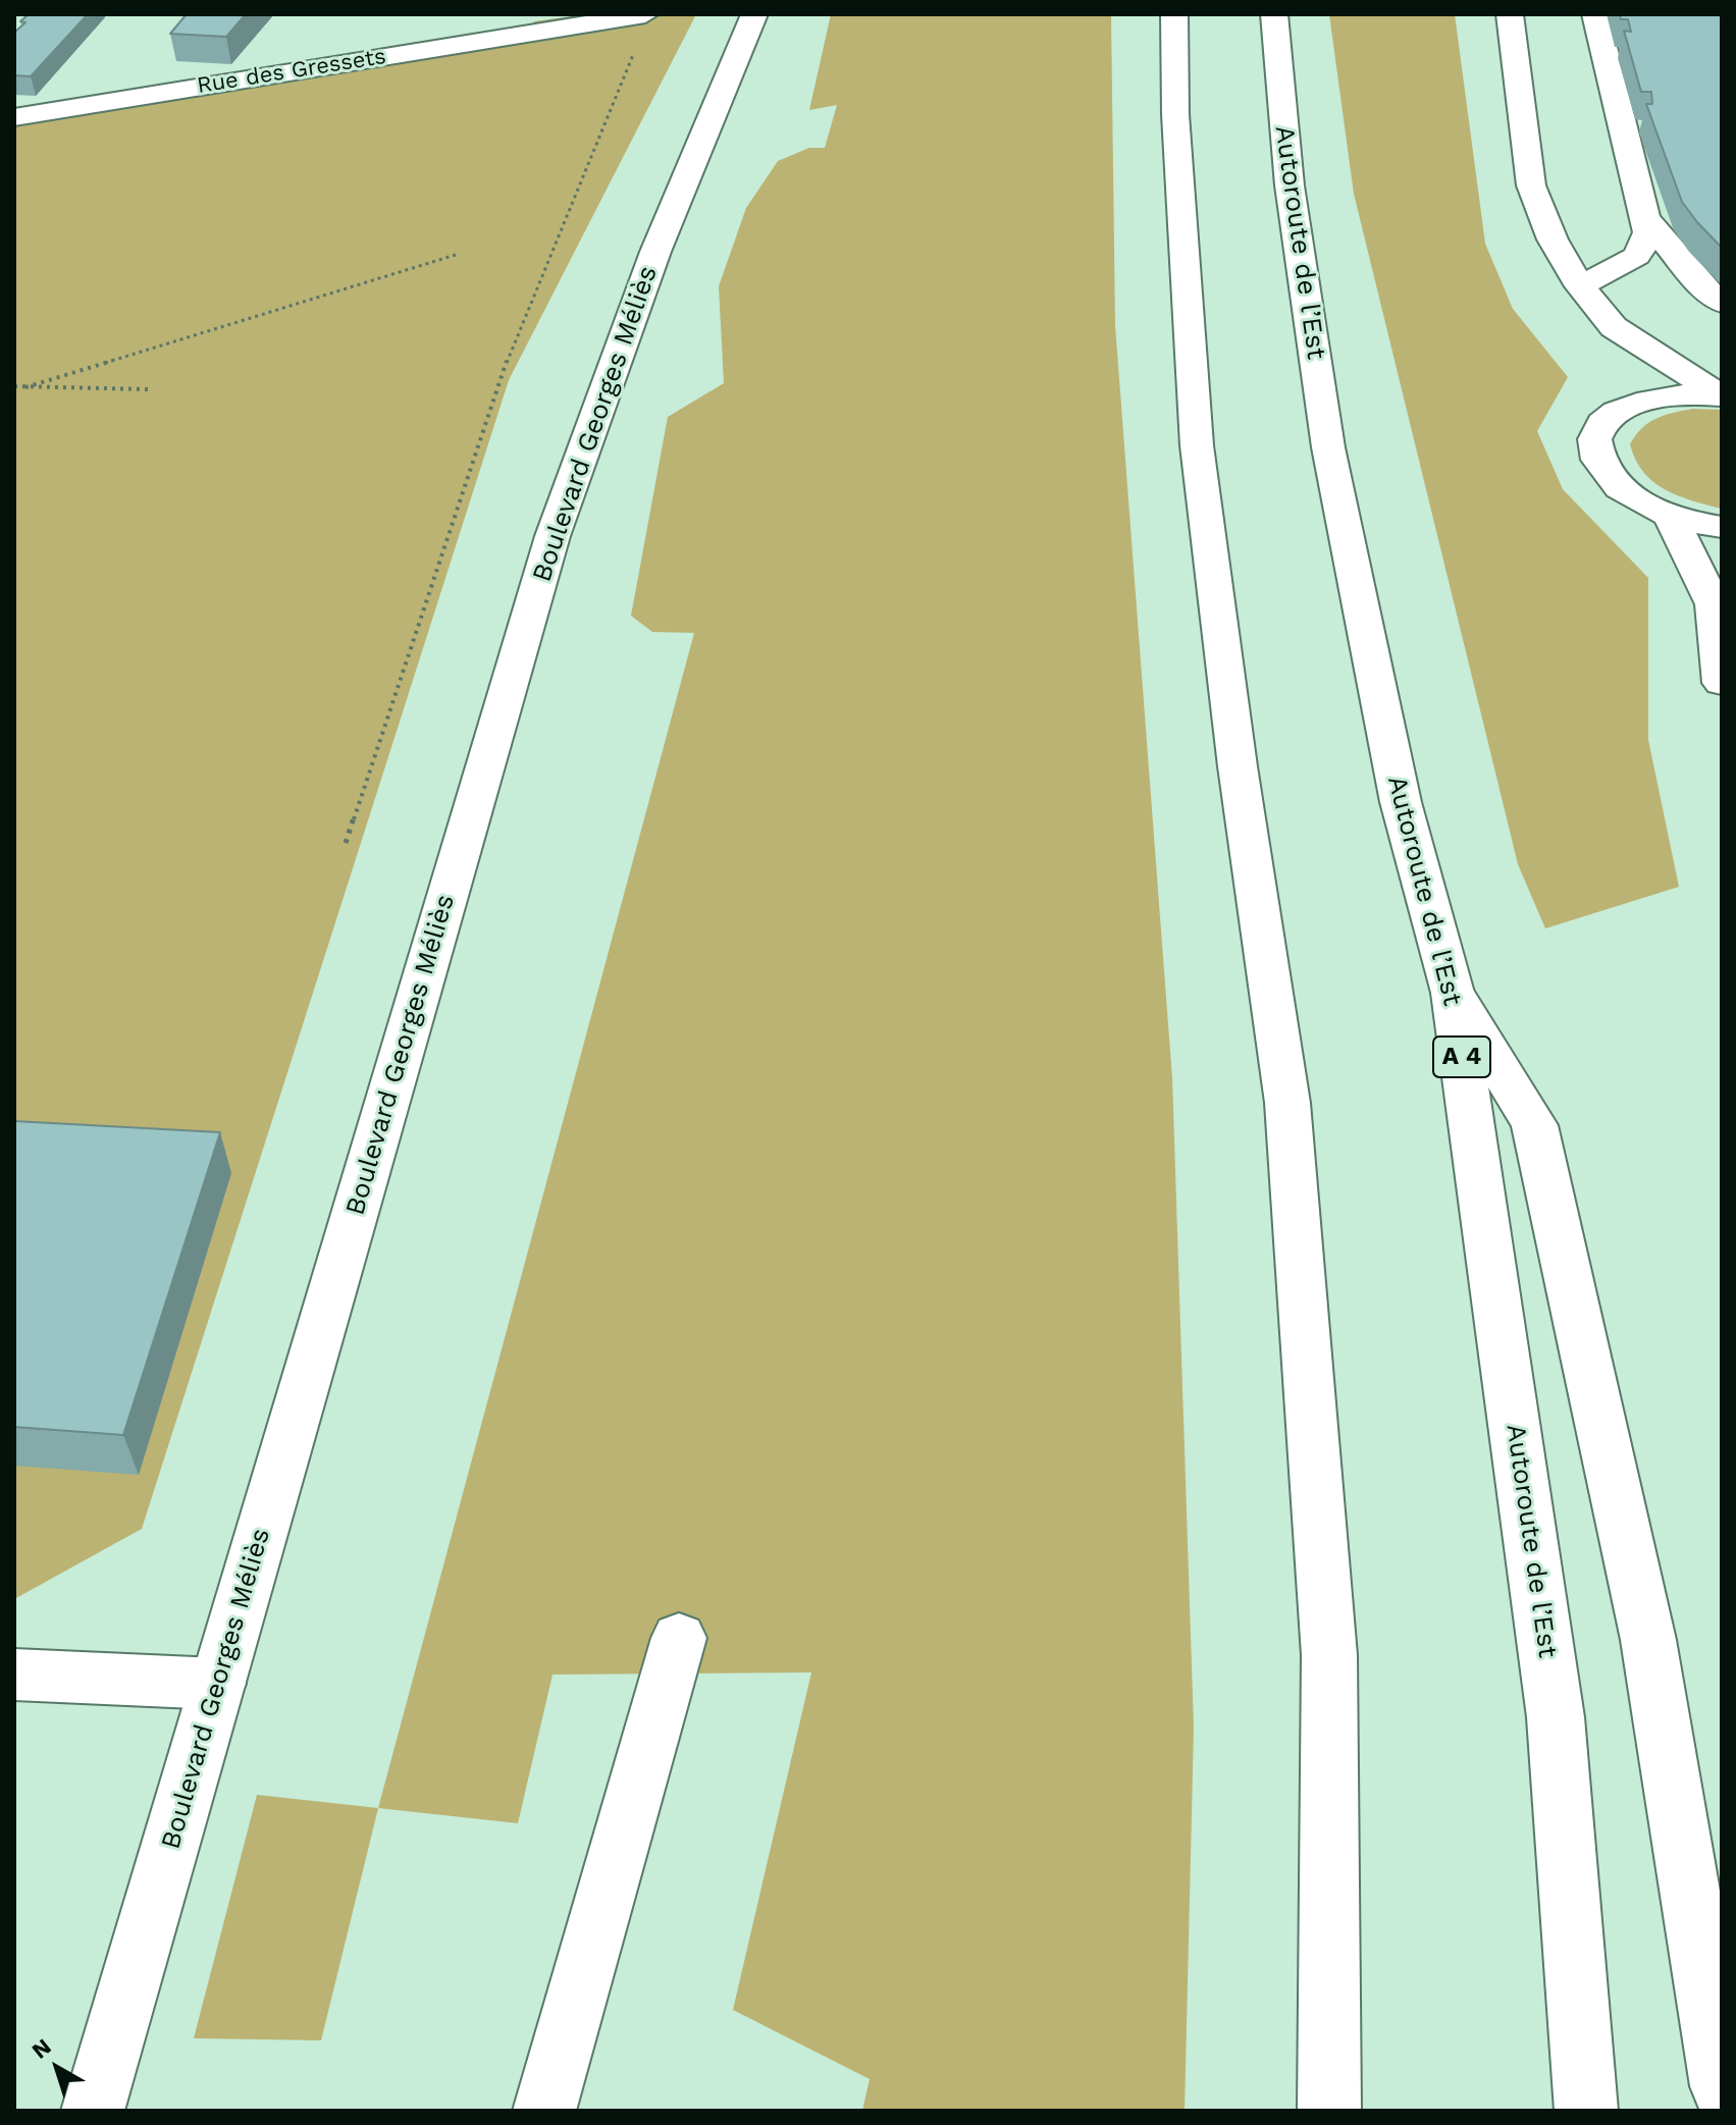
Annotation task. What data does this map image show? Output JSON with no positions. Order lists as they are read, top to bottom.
{
  "streets": {
    "main road": [
      "Rue des Gressets",
      "Autoroute de l’Est",
      "Boulevard Georges Méliès",
      "A 4"
    ]
  },
  "north": "top left"
}
